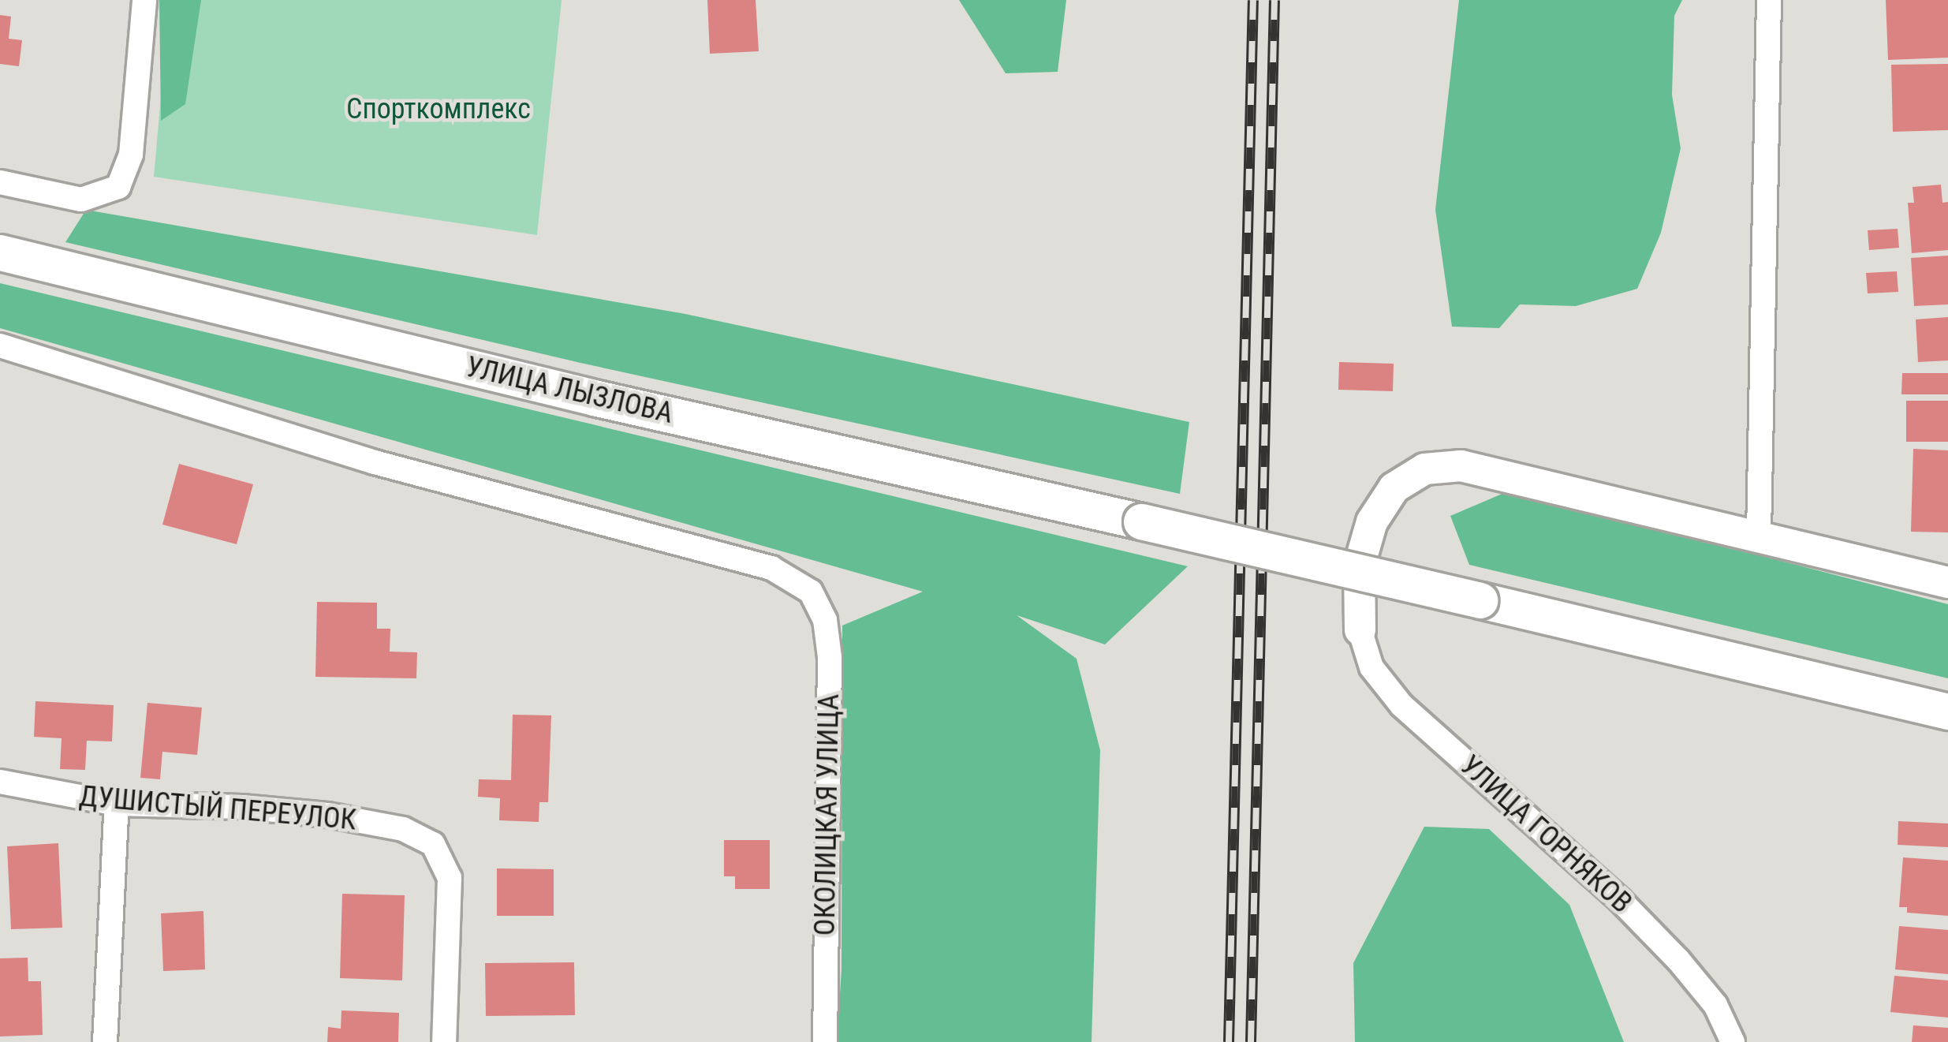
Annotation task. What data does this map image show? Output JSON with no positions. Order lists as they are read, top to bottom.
{
  "streets": {
    "main road": ["УЛИЦА ЛЫЗЛОВА"],
    "street": ["ДУШИСТЫЙ ПЕРЕУЛОК", "ОКОЛИЦКАЯ УЛИЦА", "УЛИЦА ГОРНЯКОВ"]
  },
  "parks": ["Спорткомплекс"]
}
